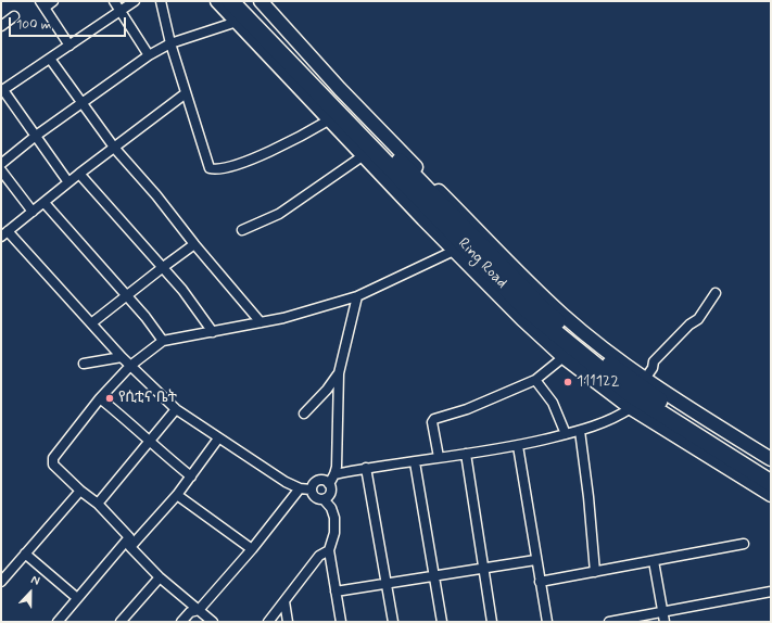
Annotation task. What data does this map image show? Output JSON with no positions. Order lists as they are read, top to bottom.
{
  "streets": {
    "highway": ["Ring Road"]
  },
  "places": ["111122", "የሲቲና ቤት"],
  "scale_bar": "100 m",
  "north": "top"
}
